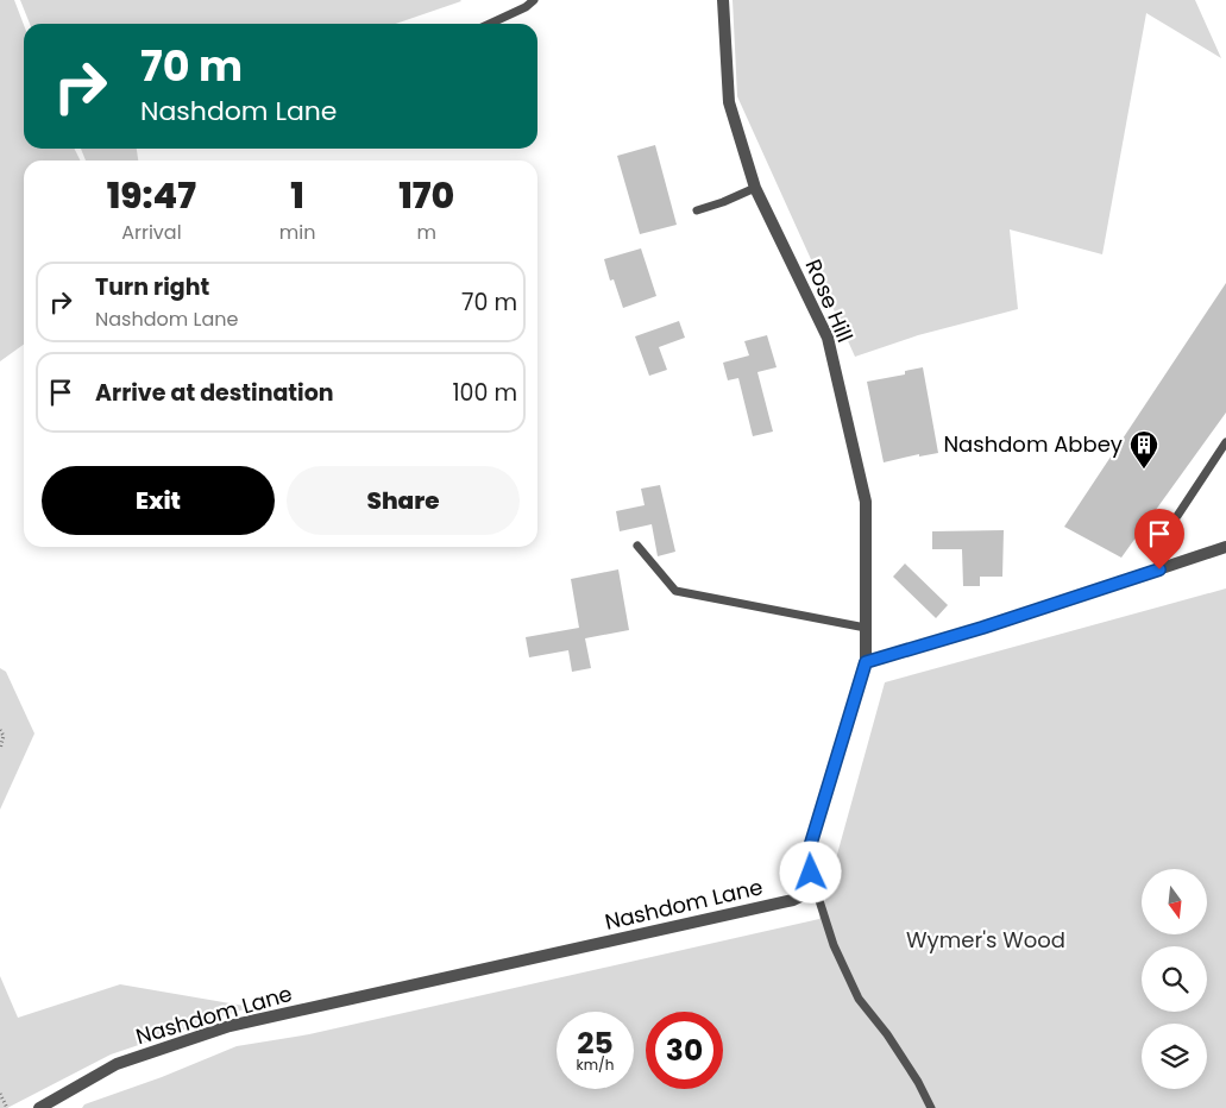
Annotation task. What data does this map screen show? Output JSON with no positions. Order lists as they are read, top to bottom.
{
  "streets": {
    "street": ["Rose Hill", "Nashdom Lane"]
  },
  "parks": ["Wymer's Wood"],
  "places": {
    "building": ["Nashdom Abbey"]
  },
  "north": "bottom",
  "page": {
    "turn": ["70 m", "Nashdom Lane"],
    "eta": [
      "19:47",
      "Arrival",
      "1",
      "min",
      "170",
      "m"
    ],
    "list": [
      {
        "name": "Turn right",
        "note": "Nashdom Lane",
        "value": "70 m"
      },
      {
        "name": "Arrive at destination",
        "value": "100 m"
      }
    ],
    "buttons": ["Exit", "Share"],
    "speed": "25 km/h",
    "limit": "30"
  }
}
